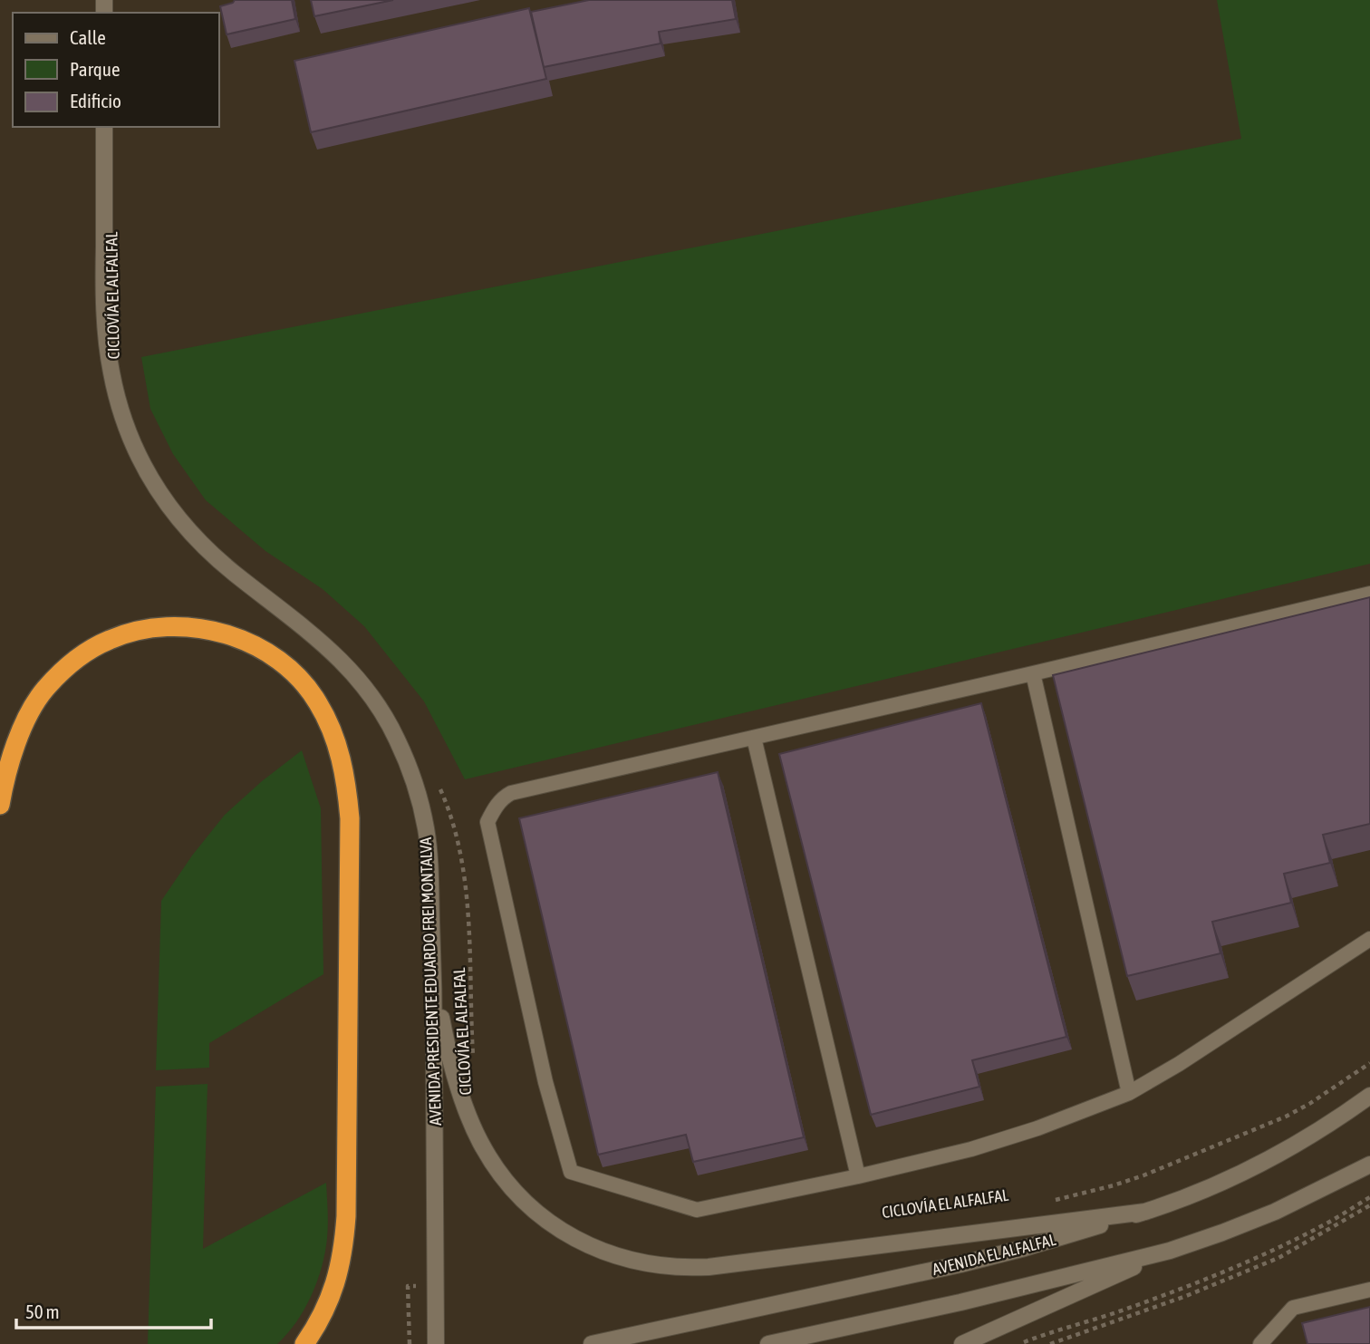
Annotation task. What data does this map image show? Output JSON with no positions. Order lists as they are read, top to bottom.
{
  "streets": {
    "street": ["AVENIDA PRESIDENTE EDUARDO FREI MONTALVA", "AVENIDA EL ALFALFAL"],
    "path": ["CICLOVÍA EL ALFALFAL"]
  },
  "legend": ["Calle", "Parque", "Edificio"],
  "scale_bar": "50 m"
}
